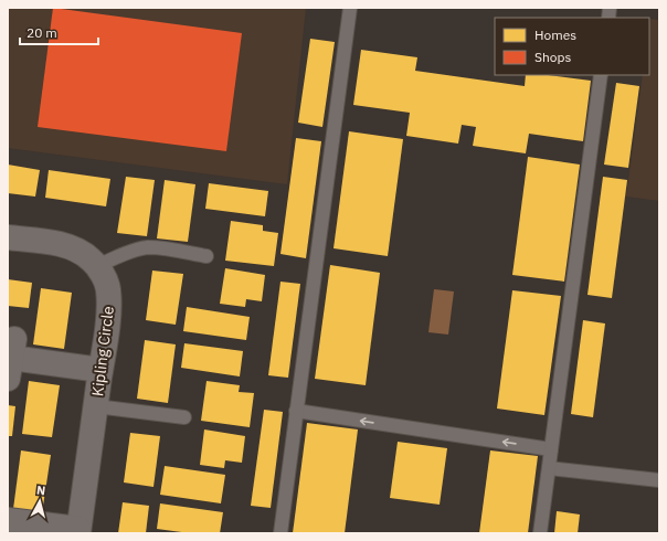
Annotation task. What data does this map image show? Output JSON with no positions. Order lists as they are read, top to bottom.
{
  "streets": {
    "street": ["Kipling Circle"]
  },
  "legend": ["Homes", "Shops"],
  "scale_bar": "20 m",
  "north": "top"
}
